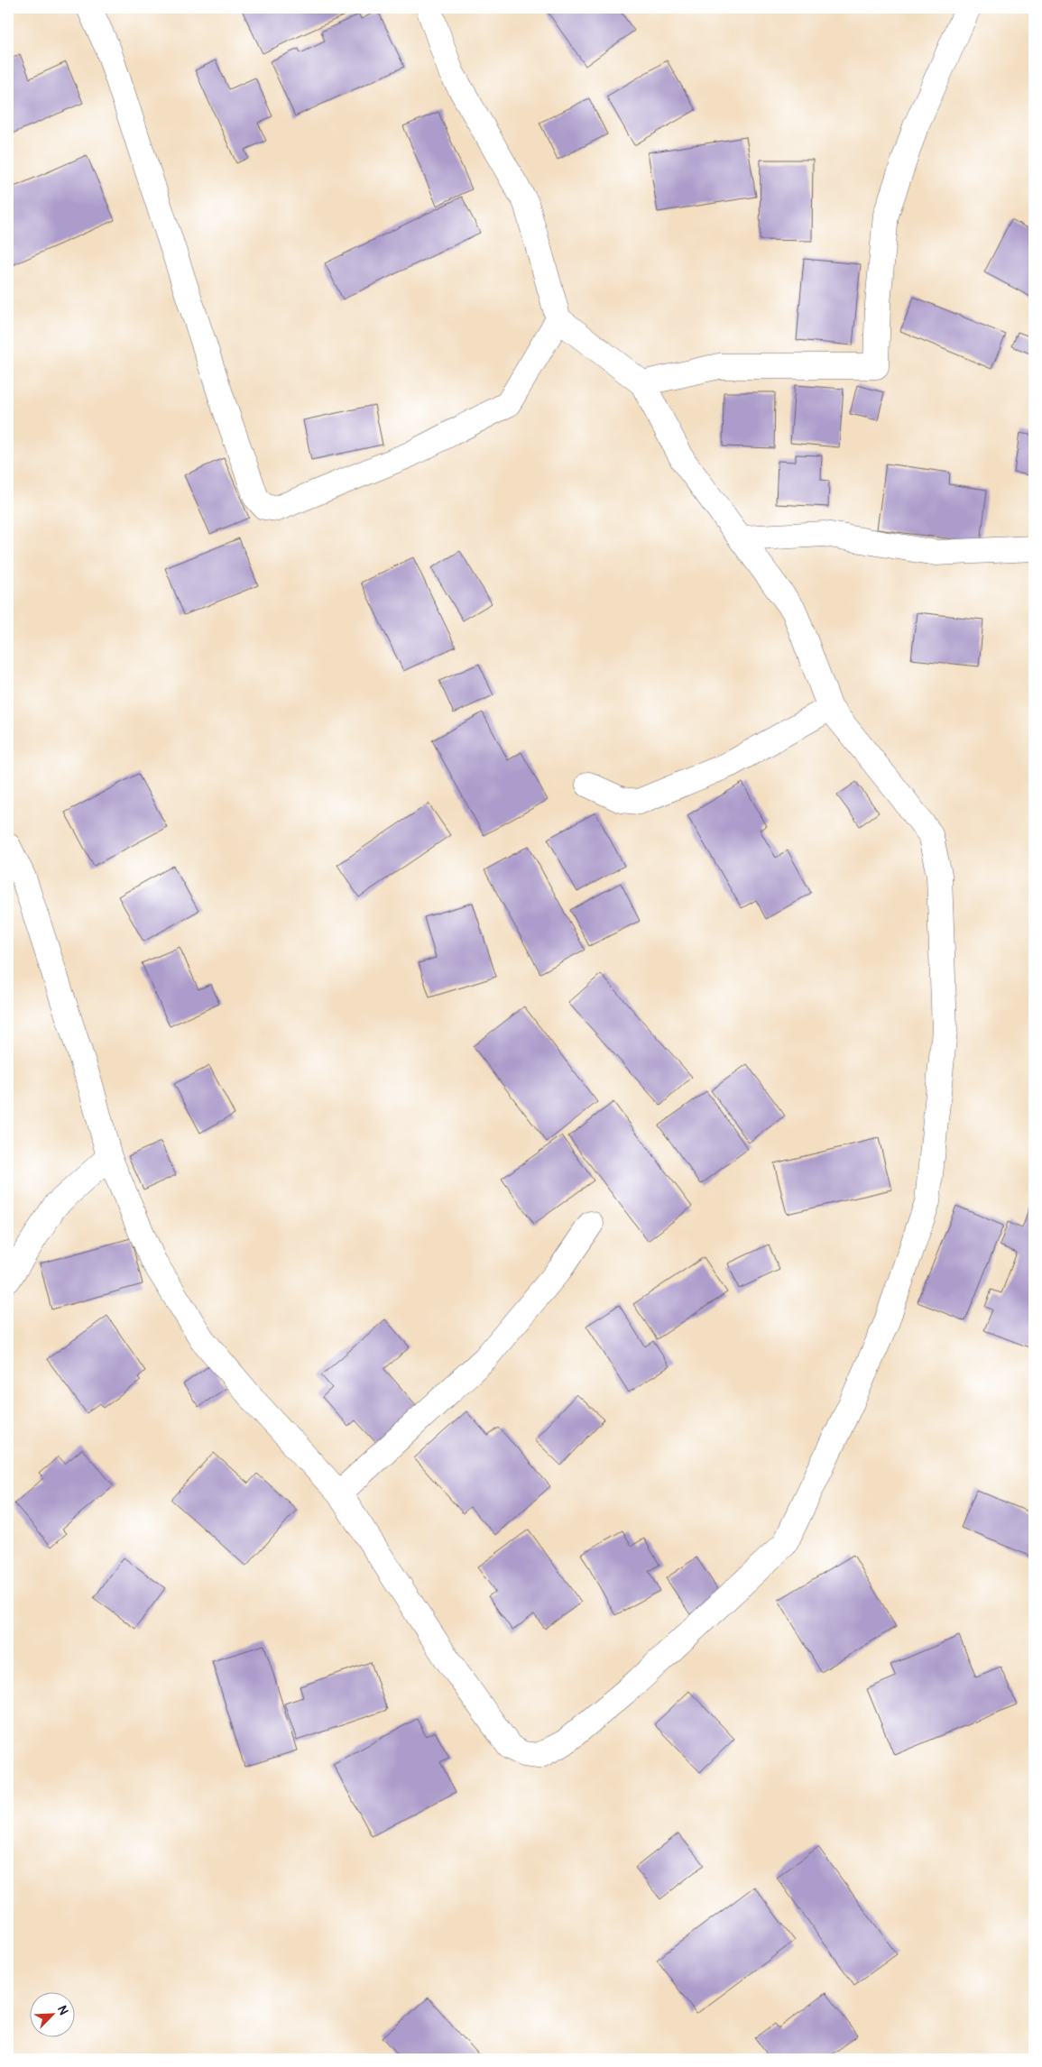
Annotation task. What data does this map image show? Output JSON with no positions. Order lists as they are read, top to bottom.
{
  "north": "top right"
}
